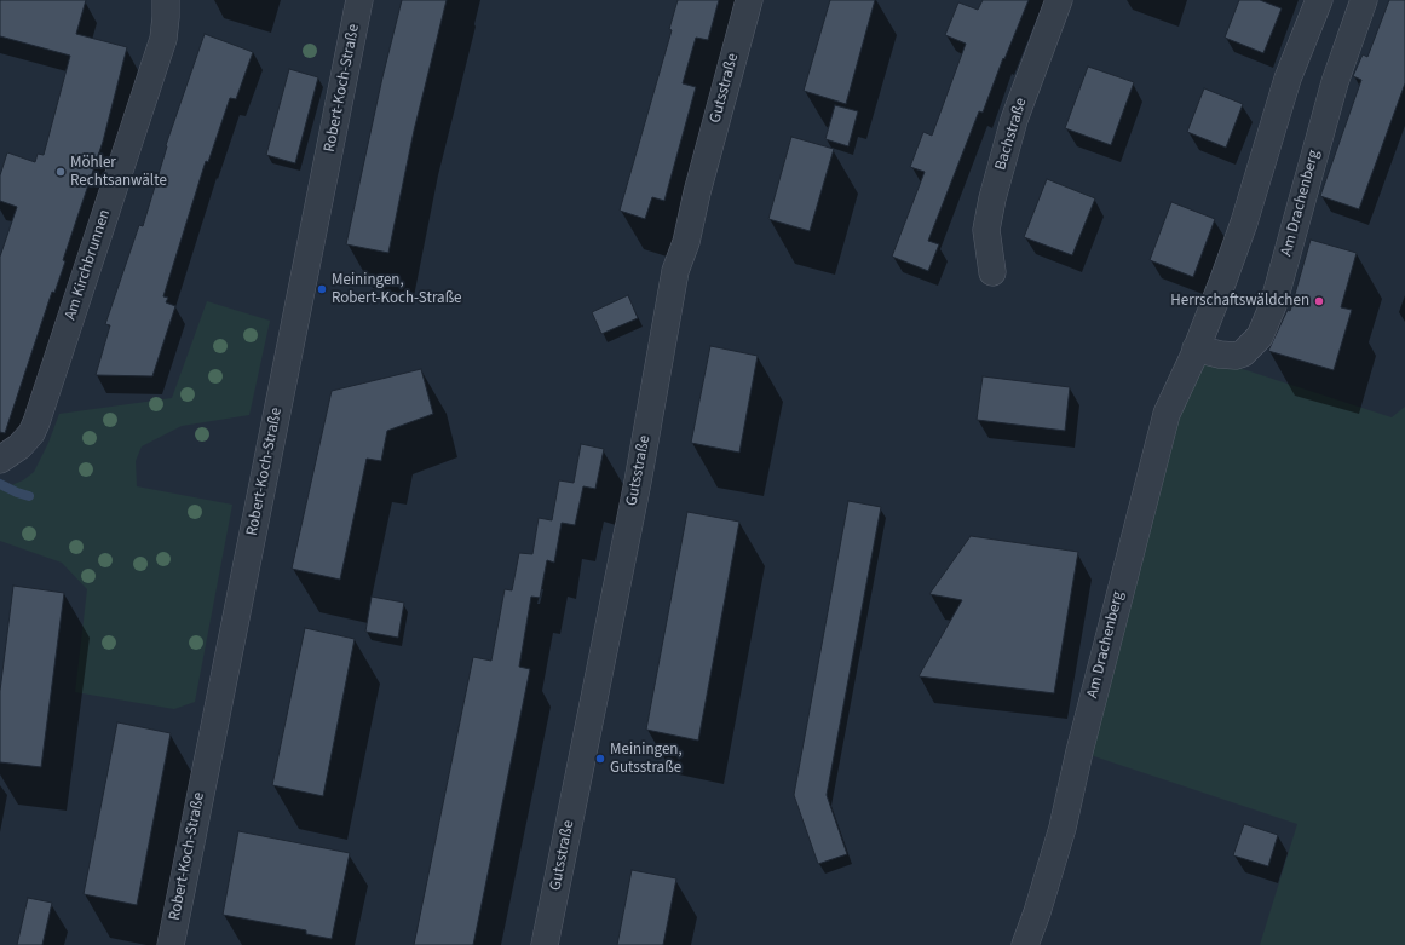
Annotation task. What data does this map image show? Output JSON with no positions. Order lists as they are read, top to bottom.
{
  "streets": {
    "street": [
      "Robert-Koch-Straße",
      "Gutsstraße",
      "Bachstraße",
      "Am Drachenberg",
      "Am Kirchbrunnen"
    ]
  },
  "places": [
    "Möhler Rechtsanwälte",
    "Meiningen, Robert-Koch-Straße",
    "Herrschaftswäldchen",
    "Meiningen, Gutsstraße"
  ]
}
